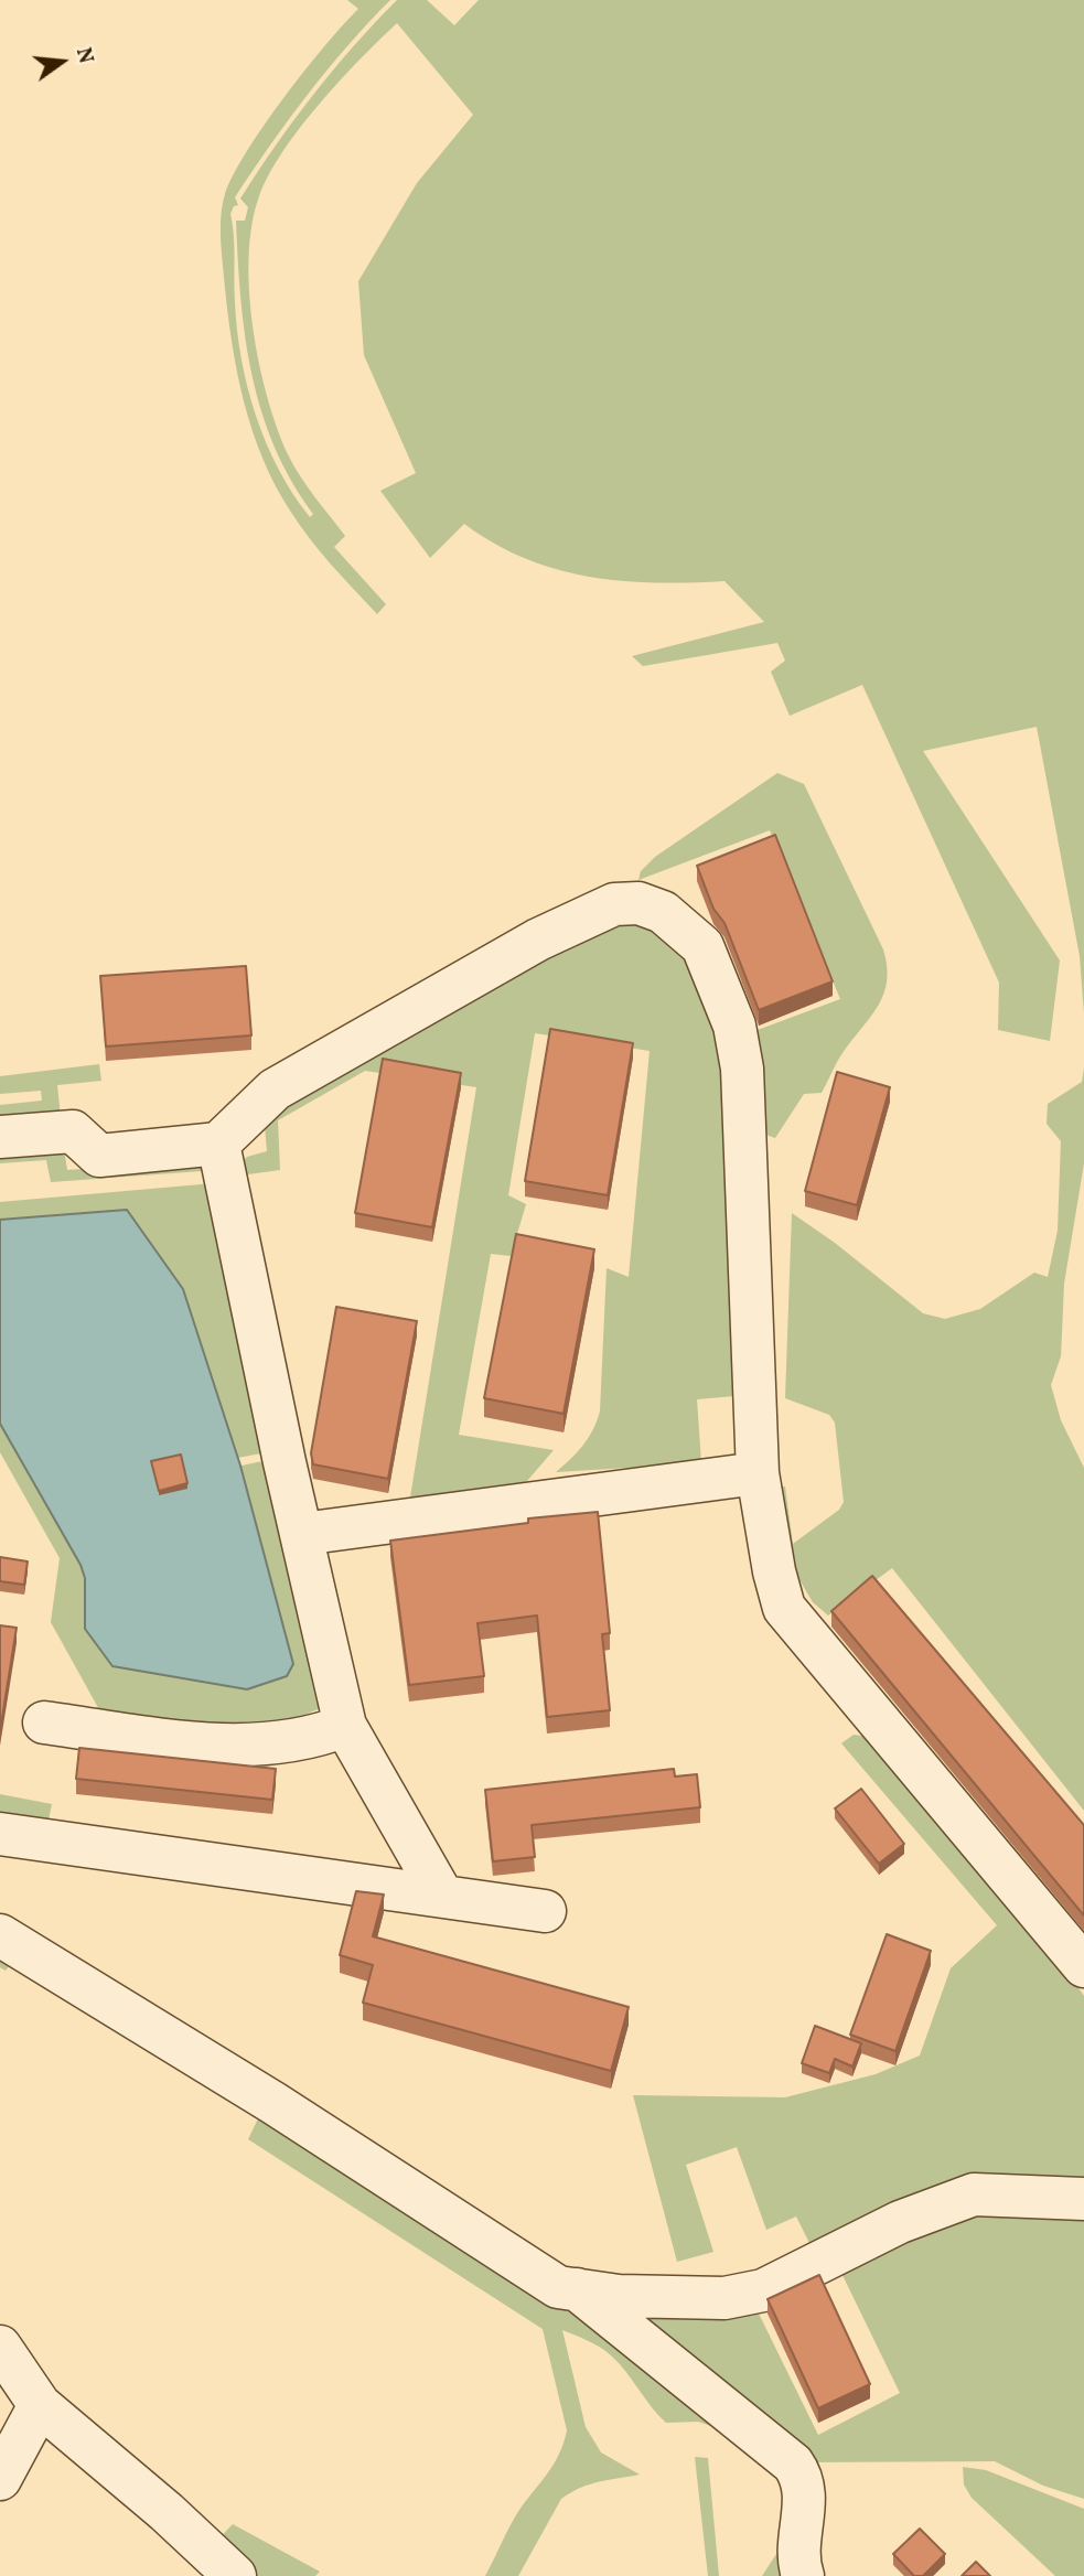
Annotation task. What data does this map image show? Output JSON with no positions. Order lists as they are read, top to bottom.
{
  "north": "right"
}
